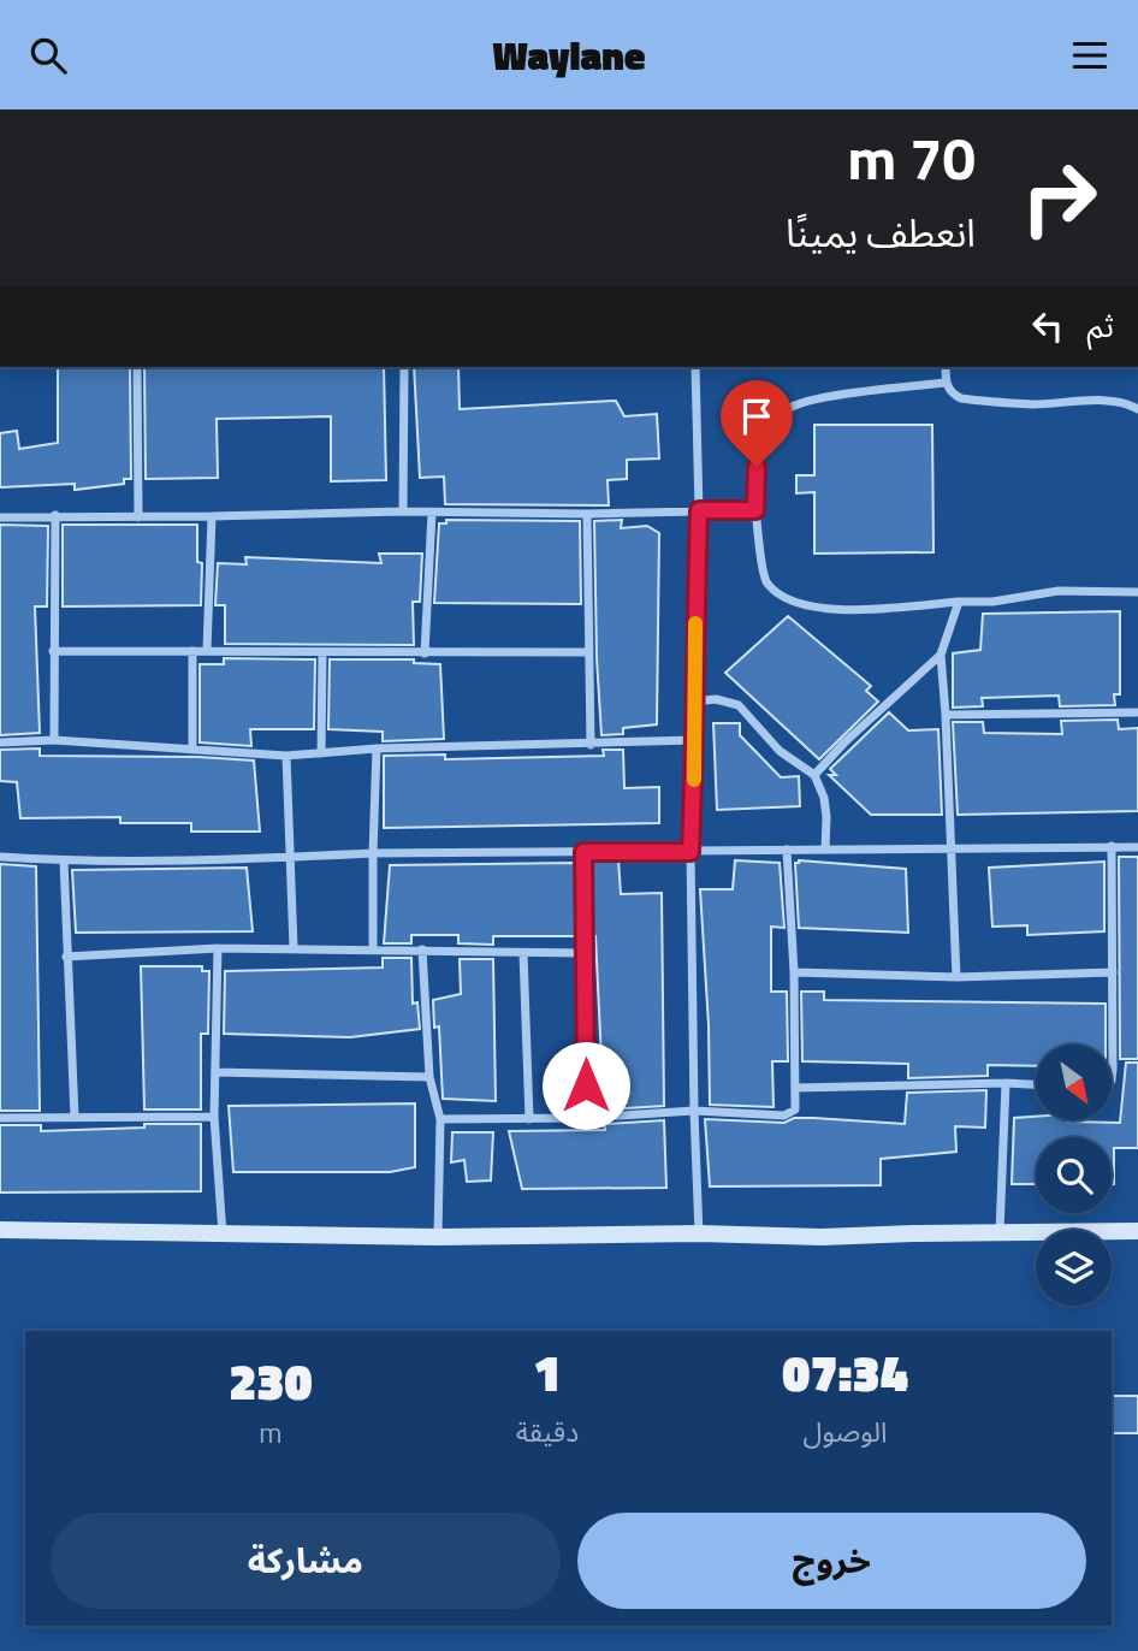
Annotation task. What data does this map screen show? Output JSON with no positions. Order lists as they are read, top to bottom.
{
  "north": "bottom right",
  "page": {
    "header": "Waylane",
    "turn": ["70 m", "انعطف يمينًا"],
    "then": "ثم",
    "eta": [
      "07:34",
      "الوصول",
      "1",
      "دقيقة",
      "230",
      "m"
    ],
    "buttons": ["خروج", "مشاركة"]
  }
}
